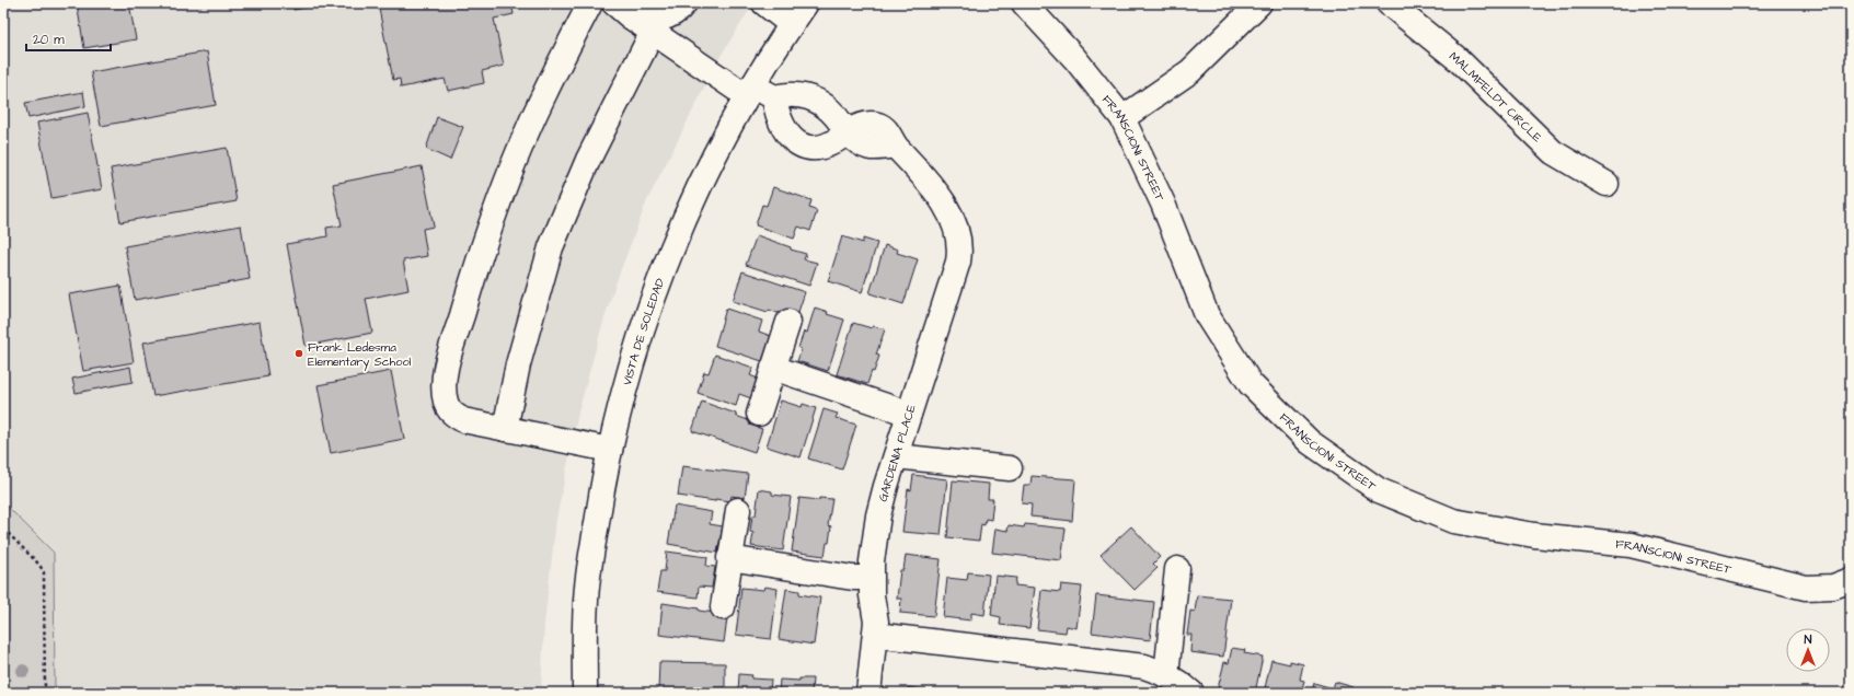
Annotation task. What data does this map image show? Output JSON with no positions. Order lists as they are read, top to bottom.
{
  "streets": {
    "street": [
      "MALMFELDT CIRCLE",
      "FRANSCIONI STREET",
      "VISTA DE SOLEDAD",
      "GARDENIA PLACE"
    ]
  },
  "places": ["Frank Ledesma Elementary School"],
  "scale_bar": "20 m",
  "north": "top"
}
